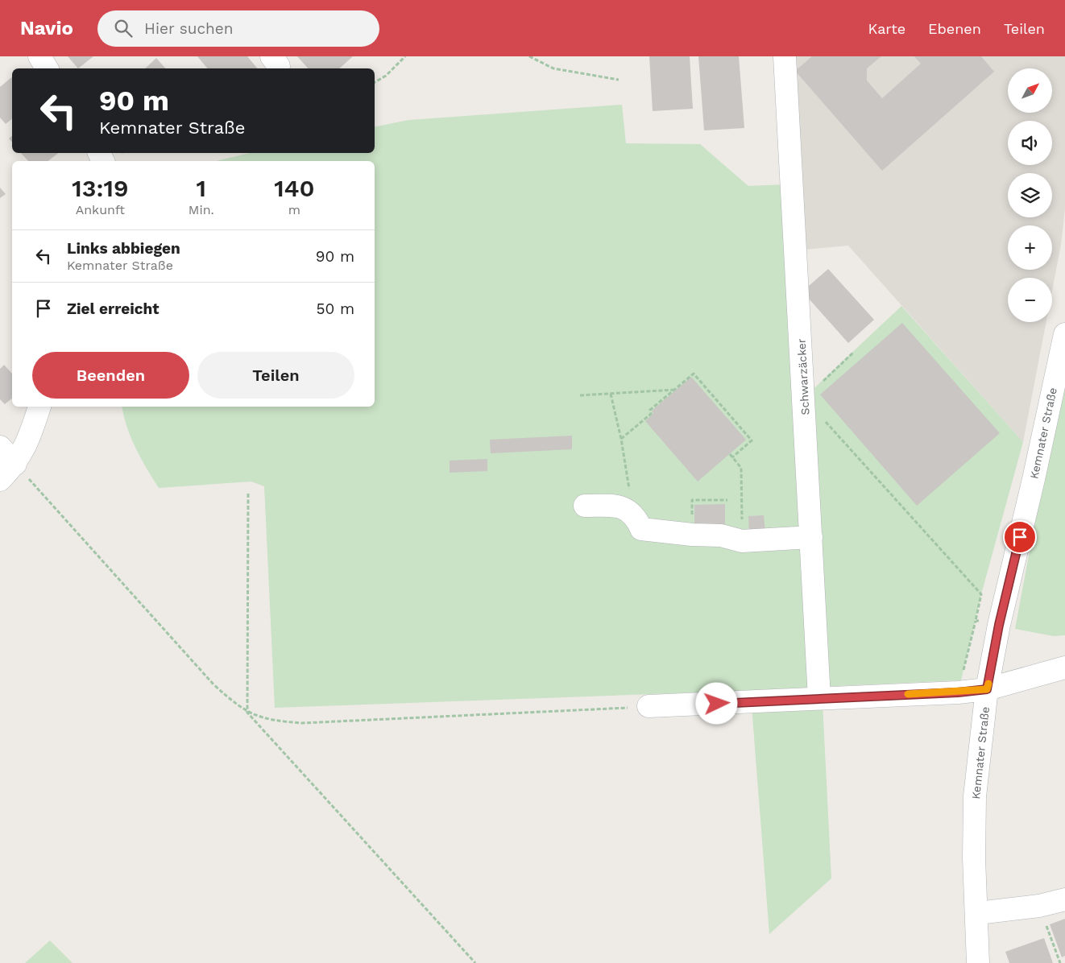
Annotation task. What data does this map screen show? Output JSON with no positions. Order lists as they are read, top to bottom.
{
  "streets": {
    "street": ["Schwarzäcker", "Kemnater Straße"]
  },
  "north": "top right",
  "page": {
    "header": "Navio",
    "search": "Hier suchen",
    "nav": ["Karte", "Ebenen", "Teilen"],
    "map_buttons": ["+", "−"],
    "turn": ["90 m", "Kemnater Straße"],
    "eta": [
      "13:19",
      "Ankunft",
      "1",
      "Min.",
      "140",
      "m"
    ],
    "list": [
      {
        "name": "Links abbiegen",
        "note": "Kemnater Straße",
        "value": "90 m"
      },
      {
        "name": "Ziel erreicht",
        "value": "50 m"
      }
    ],
    "buttons": ["Beenden", "Teilen"]
  }
}
